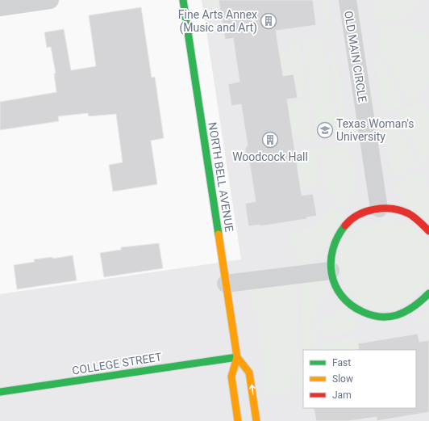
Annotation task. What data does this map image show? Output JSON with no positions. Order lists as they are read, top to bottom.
{
  "streets": {
    "street": ["OLD MAIN CIRCLE", "NORTH BELL AVENUE", "COLLEGE STREET"]
  },
  "crossings": [
    ["NORTH BELL AVENUE", "COLLEGE STREET"]
  ],
  "places": {
    "building": ["Fine Arts Annex (Music and Art)", "Woodcock Hall"],
    "school or university": ["Texas Woman's University"]
  },
  "legend": ["Fast", "Slow", "Jam"]
}
